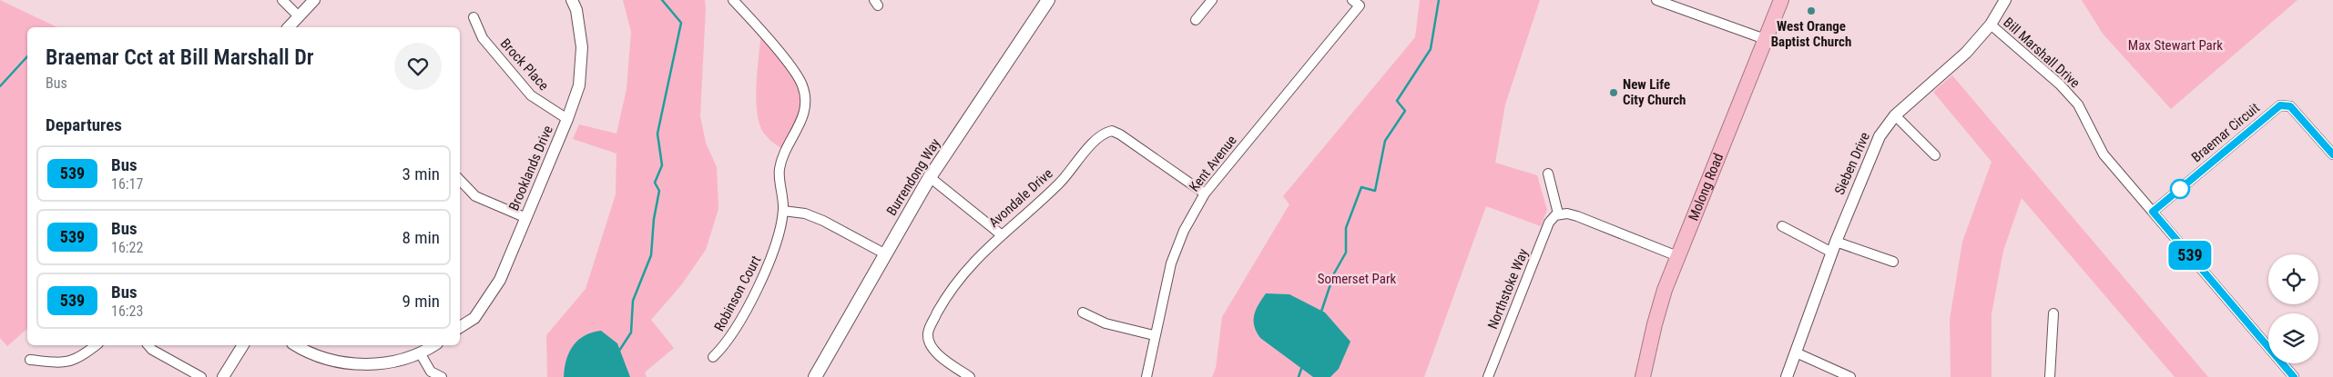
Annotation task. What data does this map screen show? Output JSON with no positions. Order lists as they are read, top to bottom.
{
  "streets": {
    "highway": ["Molong Road"],
    "main road": ["Burrendong Way"],
    "street": [
      "Bill Marshall Drive",
      "Brock Place",
      "Braemar Circuit",
      "Kent Avenue",
      "Sieben Drive",
      "Brooklands Drive",
      "Avondale Drive",
      "Northstoke Way",
      "Robinson Court"
    ]
  },
  "crossings": [
    ["Bill Marshall Drive", "Braemar Circuit"],
    ["Bill Marshall Drive", "Sieben Drive"],
    ["Brock Place", "Brooklands Drive"],
    ["Kent Avenue", "Avondale Drive"]
  ],
  "parks": ["Max Stewart Park", "Somerset Park"],
  "places": ["West Orange Baptist Church", "New Life City Church"],
  "lines": ["bus line 539"],
  "page": {
    "on_map": "539",
    "heading": [
      ["Braemar Cct at Bill Marshall Dr", "Bus"],
      "Departures"
    ],
    "list": [
      {
        "mark": "539",
        "name": "Bus",
        "note": "16:17",
        "value": "3 min"
      },
      {
        "mark": "539",
        "name": "Bus",
        "note": "16:22",
        "value": "8 min"
      },
      {
        "mark": "539",
        "name": "Bus",
        "note": "16:23",
        "value": "9 min"
      }
    ]
  }
}
